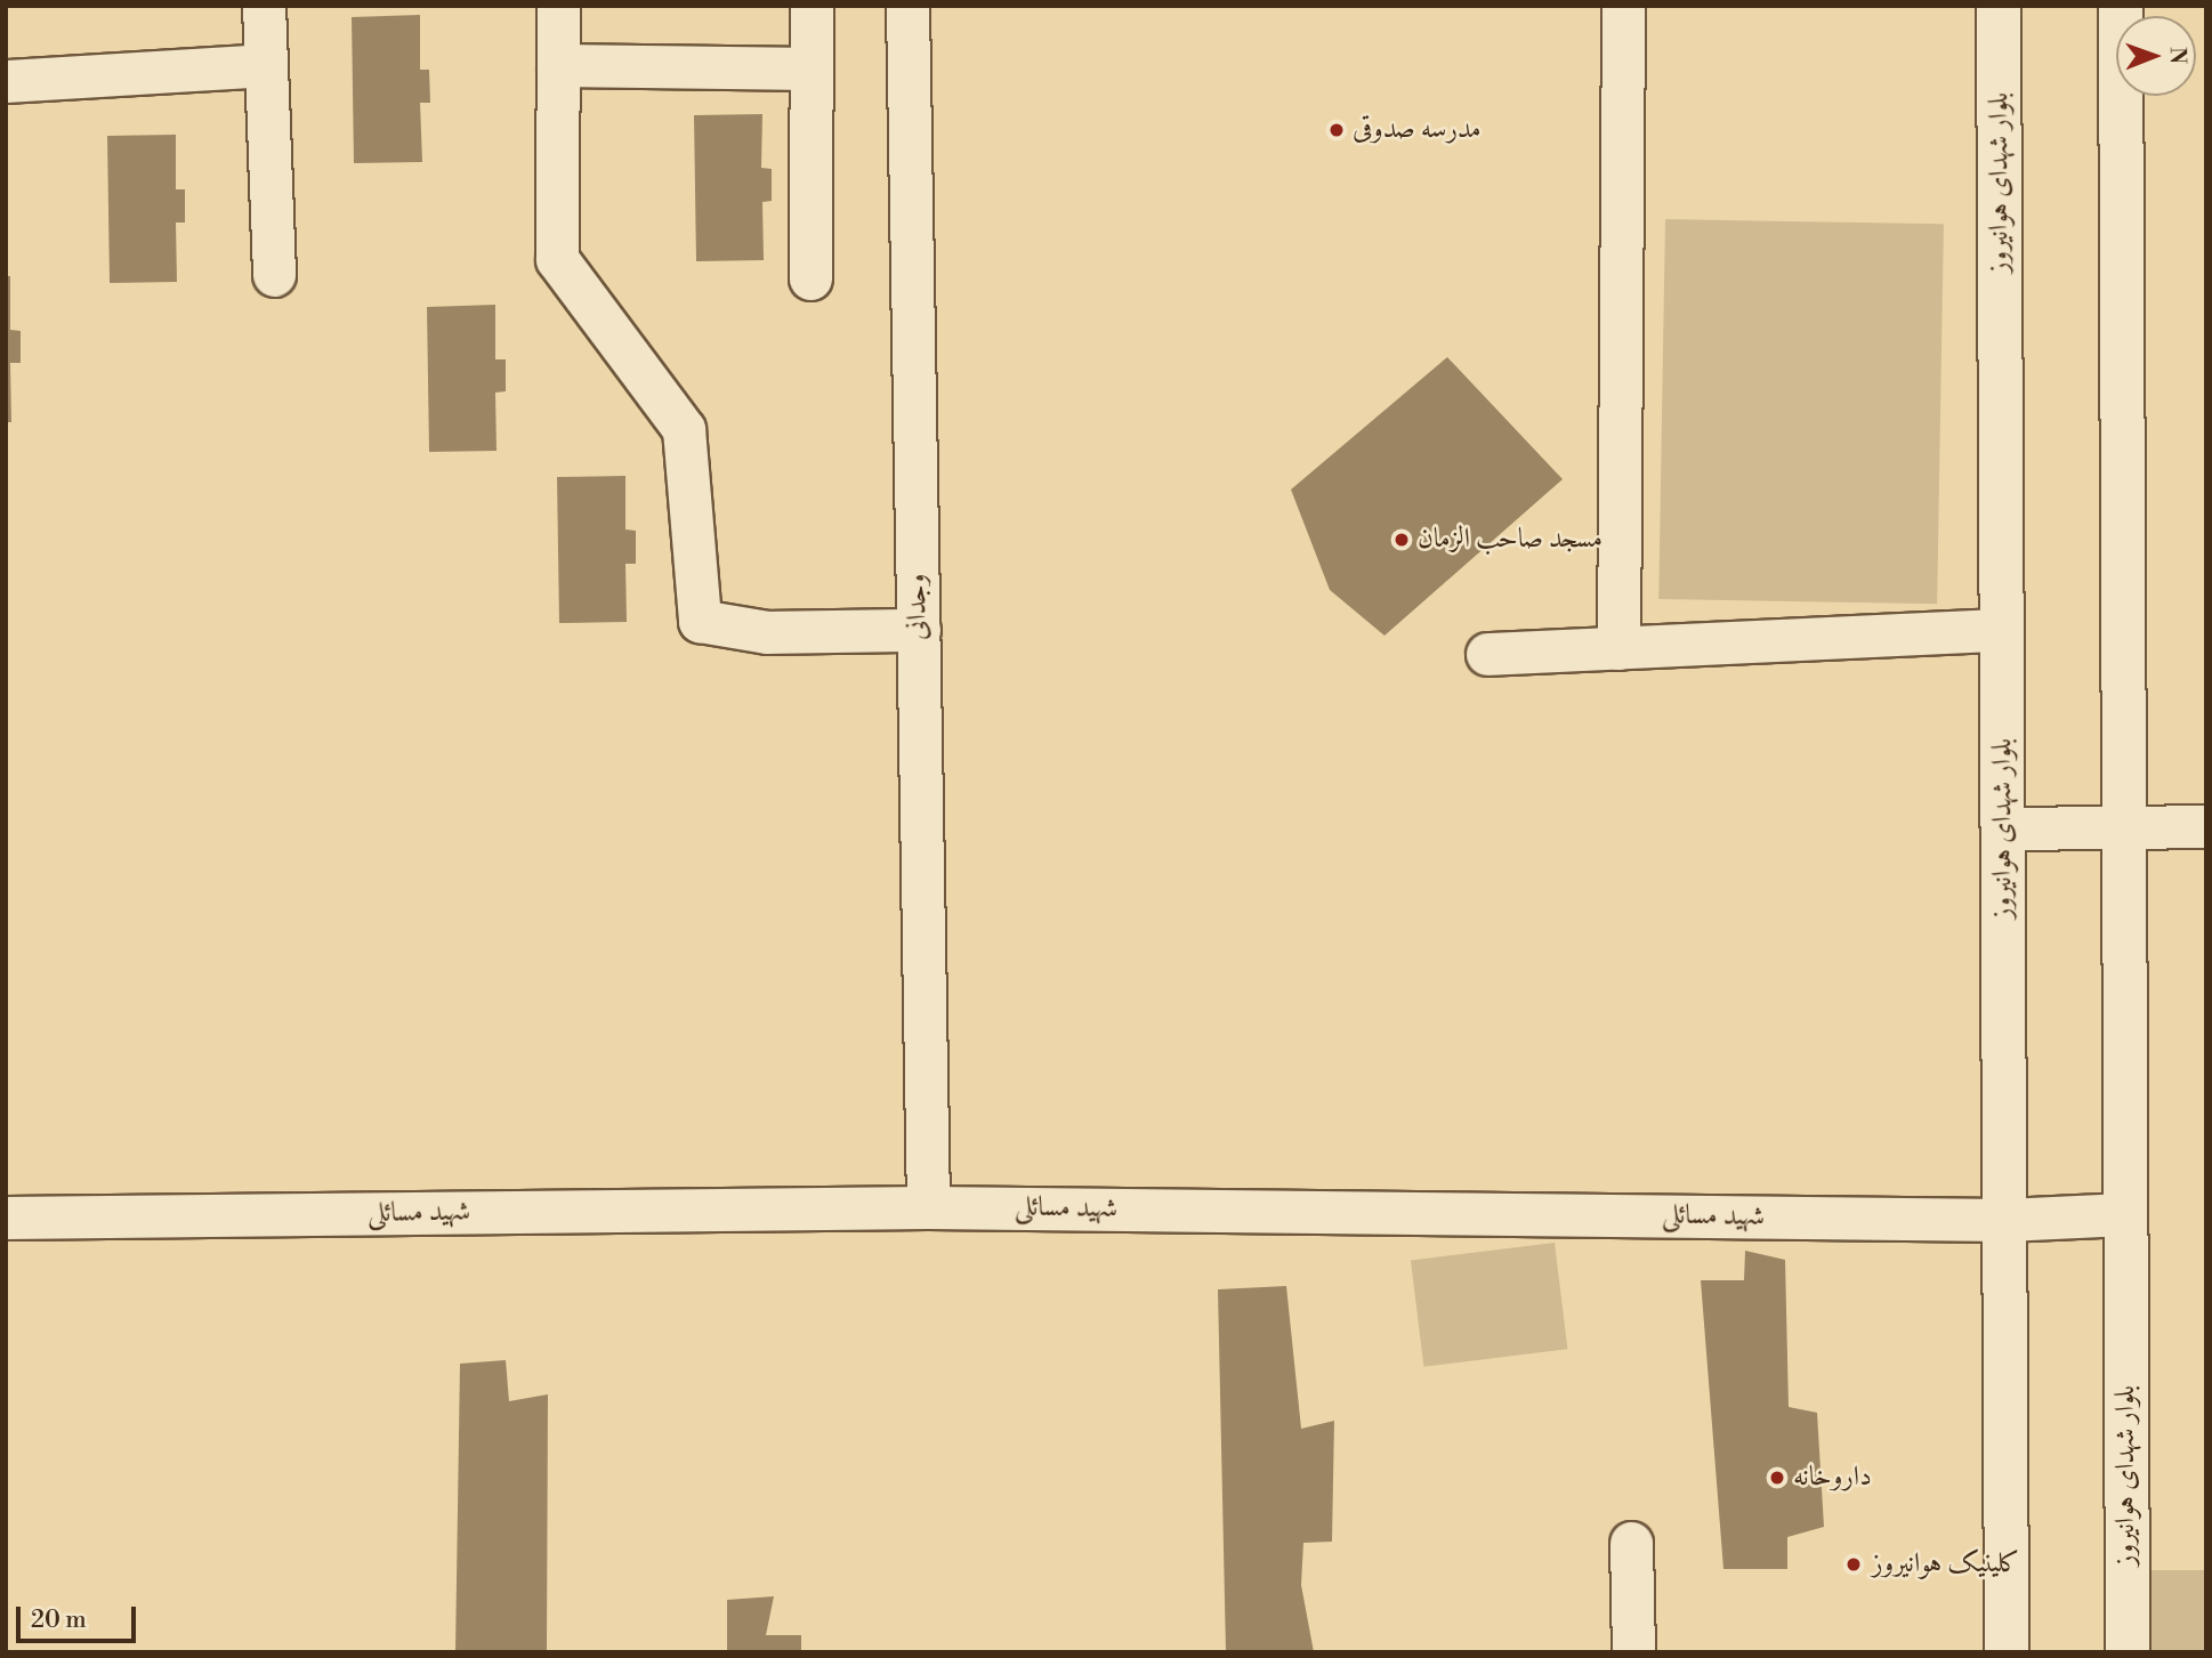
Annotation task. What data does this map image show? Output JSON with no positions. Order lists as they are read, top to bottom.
{
  "streets": {
    "main road": ["بلوار شهدای هوانیروز"],
    "street": ["وجدانی", "شهید مسائلی"]
  },
  "crossings": [
    ["بلوار شهدای هوانیروز", "شهید مسائلی"],
    ["وجدانی", "شهید مسائلی"]
  ],
  "places": [
    "مدرسه صدوقی",
    "مسجد صاحب الزمان",
    "داروخانه",
    "کلینیک هوانیروز"
  ],
  "scale_bar": "20 m",
  "north": "right"
}
